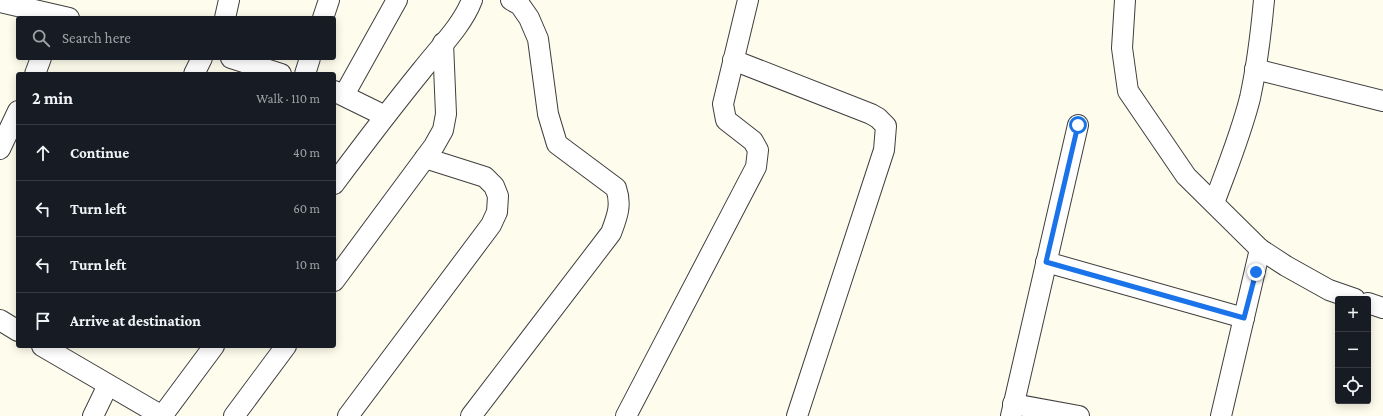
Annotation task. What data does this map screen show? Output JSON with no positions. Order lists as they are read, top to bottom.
{
  "page": {
    "search": "Search here",
    "heading": ["2 min", "Walk · 110 m"],
    "list": [
      ["Continue", "40 m"],
      ["Turn left", "60 m"],
      ["Turn left", "10 m"],
      "Arrive at destination"
    ],
    "map_buttons": ["+", "−"]
  }
}
